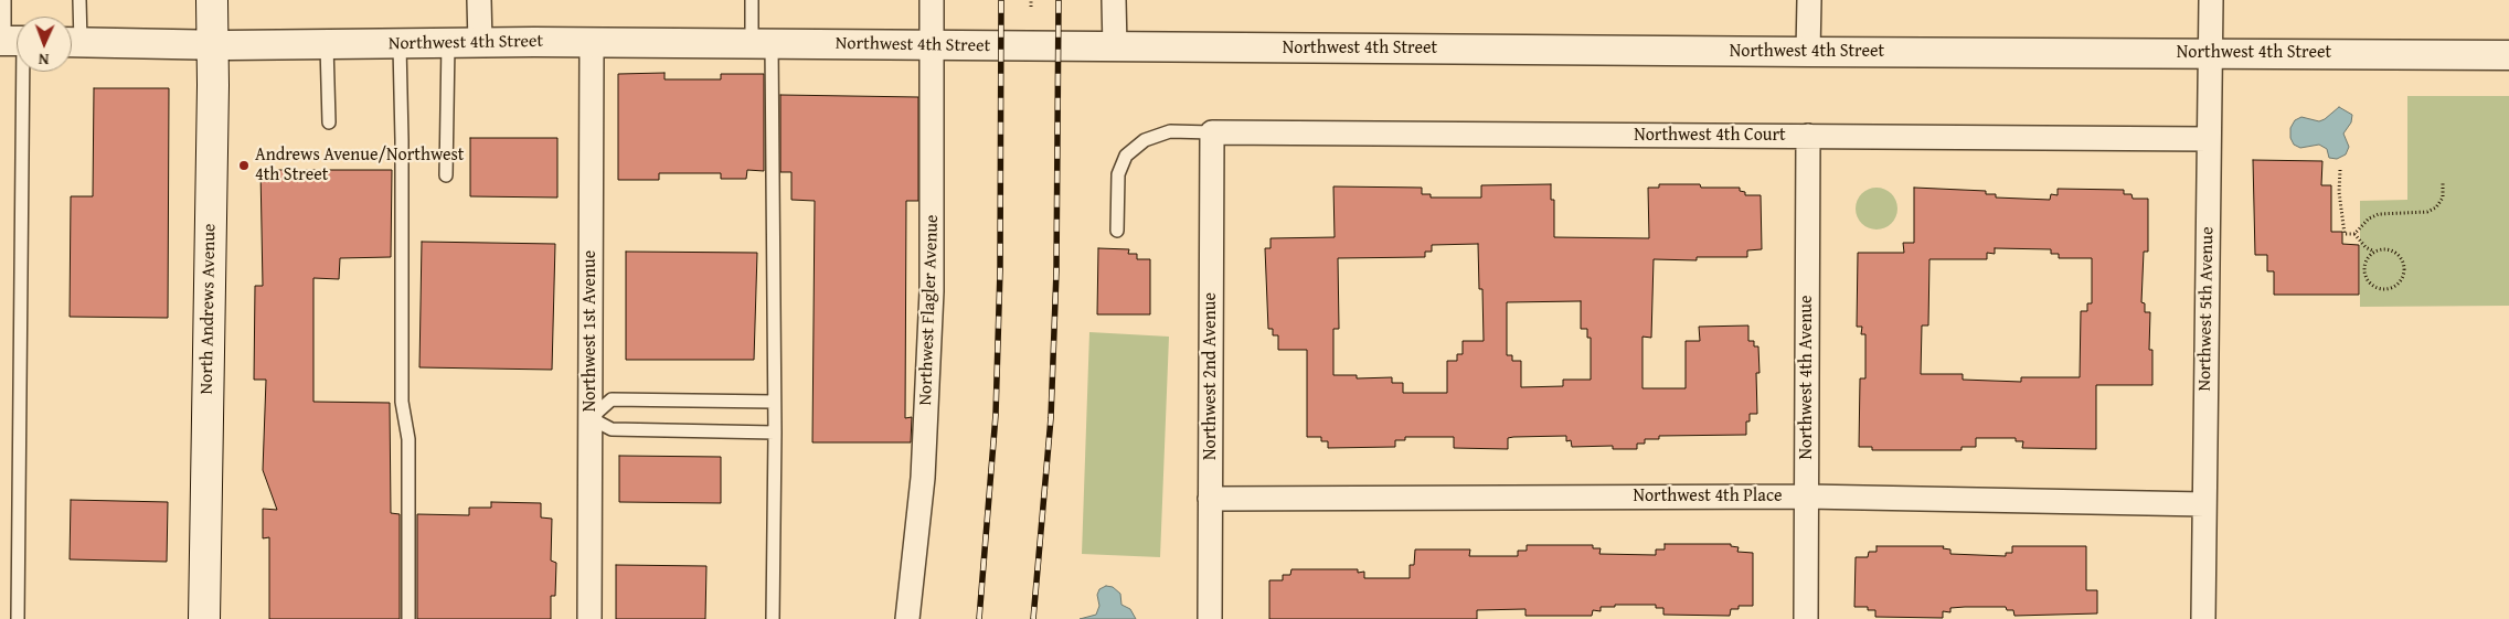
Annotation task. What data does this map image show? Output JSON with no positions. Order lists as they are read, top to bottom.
{
  "streets": {
    "main road": ["North Andrews Avenue"],
    "street": [
      "Northwest 4th Street",
      "Northwest 4th Court",
      "Northwest 5th Avenue",
      "Northwest Flagler Avenue",
      "Northwest 1st Avenue",
      "Northwest 2nd Avenue",
      "Northwest 4th Avenue",
      "Northwest 4th Place"
    ]
  },
  "crossings": [
    ["Northwest 4th Street", "North Andrews Avenue"],
    ["Northwest 4th Street", "Northwest 5th Avenue"],
    ["Northwest 4th Street", "Northwest Flagler Avenue"],
    ["Northwest 4th Street", "Northwest 1st Avenue"],
    ["Northwest 4th Court", "Northwest 5th Avenue"],
    ["Northwest 4th Court", "Northwest 2nd Avenue"],
    ["Northwest 4th Court", "Northwest 4th Avenue"],
    ["Northwest 5th Avenue", "Northwest 4th Place"],
    ["Northwest 2nd Avenue", "Northwest 4th Place"],
    ["Northwest 4th Avenue", "Northwest 4th Place"]
  ],
  "places": ["Andrews Avenue/Northwest 4th Street"],
  "north": "bottom"
}
